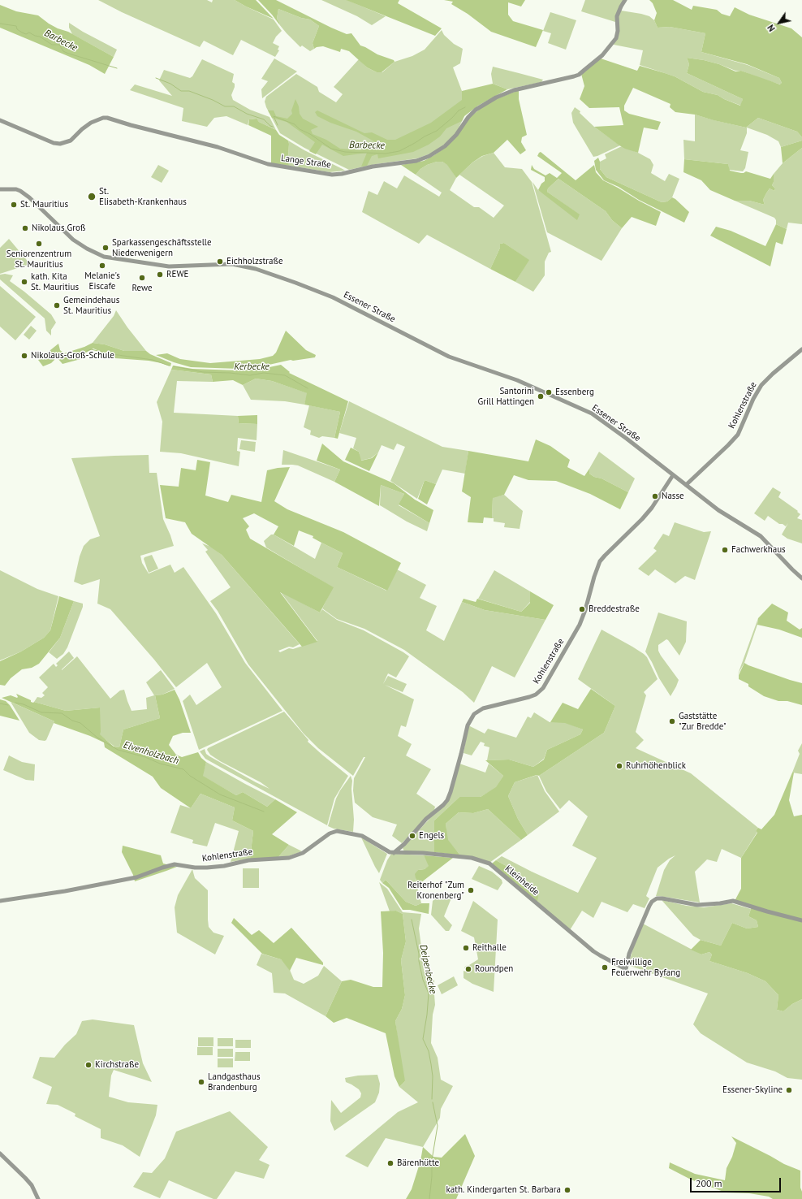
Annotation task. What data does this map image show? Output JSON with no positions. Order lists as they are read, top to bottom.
{
  "streets": {
    "street": [
      "Lange Straße",
      "Essener Straße",
      "Kohlenstraße",
      "Kleinheide"
    ]
  },
  "crossings": [
    ["Essener Straße", "Kohlenstraße"],
    ["Kohlenstraße", "Kleinheide"]
  ],
  "water": [
    "Barbecke",
    "Kerbecke",
    "Elvenholzbach",
    "Deipenbecke"
  ],
  "places": [
    "St. Elisabeth-Krankenhaus",
    "St. Mauritius",
    "Nikolaus Groß",
    "Seniorenzentrum St. Mauritius",
    "Sparkassengeschäftsstelle Niederwenigern",
    "Eichholzstraße",
    "Melanie's Eiscafe",
    "REWE",
    "Rewe",
    "kath. Kita St. Mauritius",
    "Gemeindehaus St. Mauritius",
    "Nikolaus-Groß-Schule",
    "Essenberg",
    "Santorini Grill Hattingen",
    "Nasse",
    "Fachwerkhaus",
    "Breddestraße",
    "Gaststätte \"Zur Bredde\"",
    "Ruhrhöhenblick",
    "Engels",
    "Reiterhof \"Zum Kronenberg\"",
    "Reithalle",
    "Freiwillige Feuerwehr Byfang",
    "Roundpen",
    "Kirchstraße",
    "Landgasthaus Brandenburg",
    "Essener-Skyline",
    "Bärenhütte",
    "kath. Kindergarten St. Barbara"
  ],
  "scale_bar": "200 m",
  "north": "bottom left"
}
